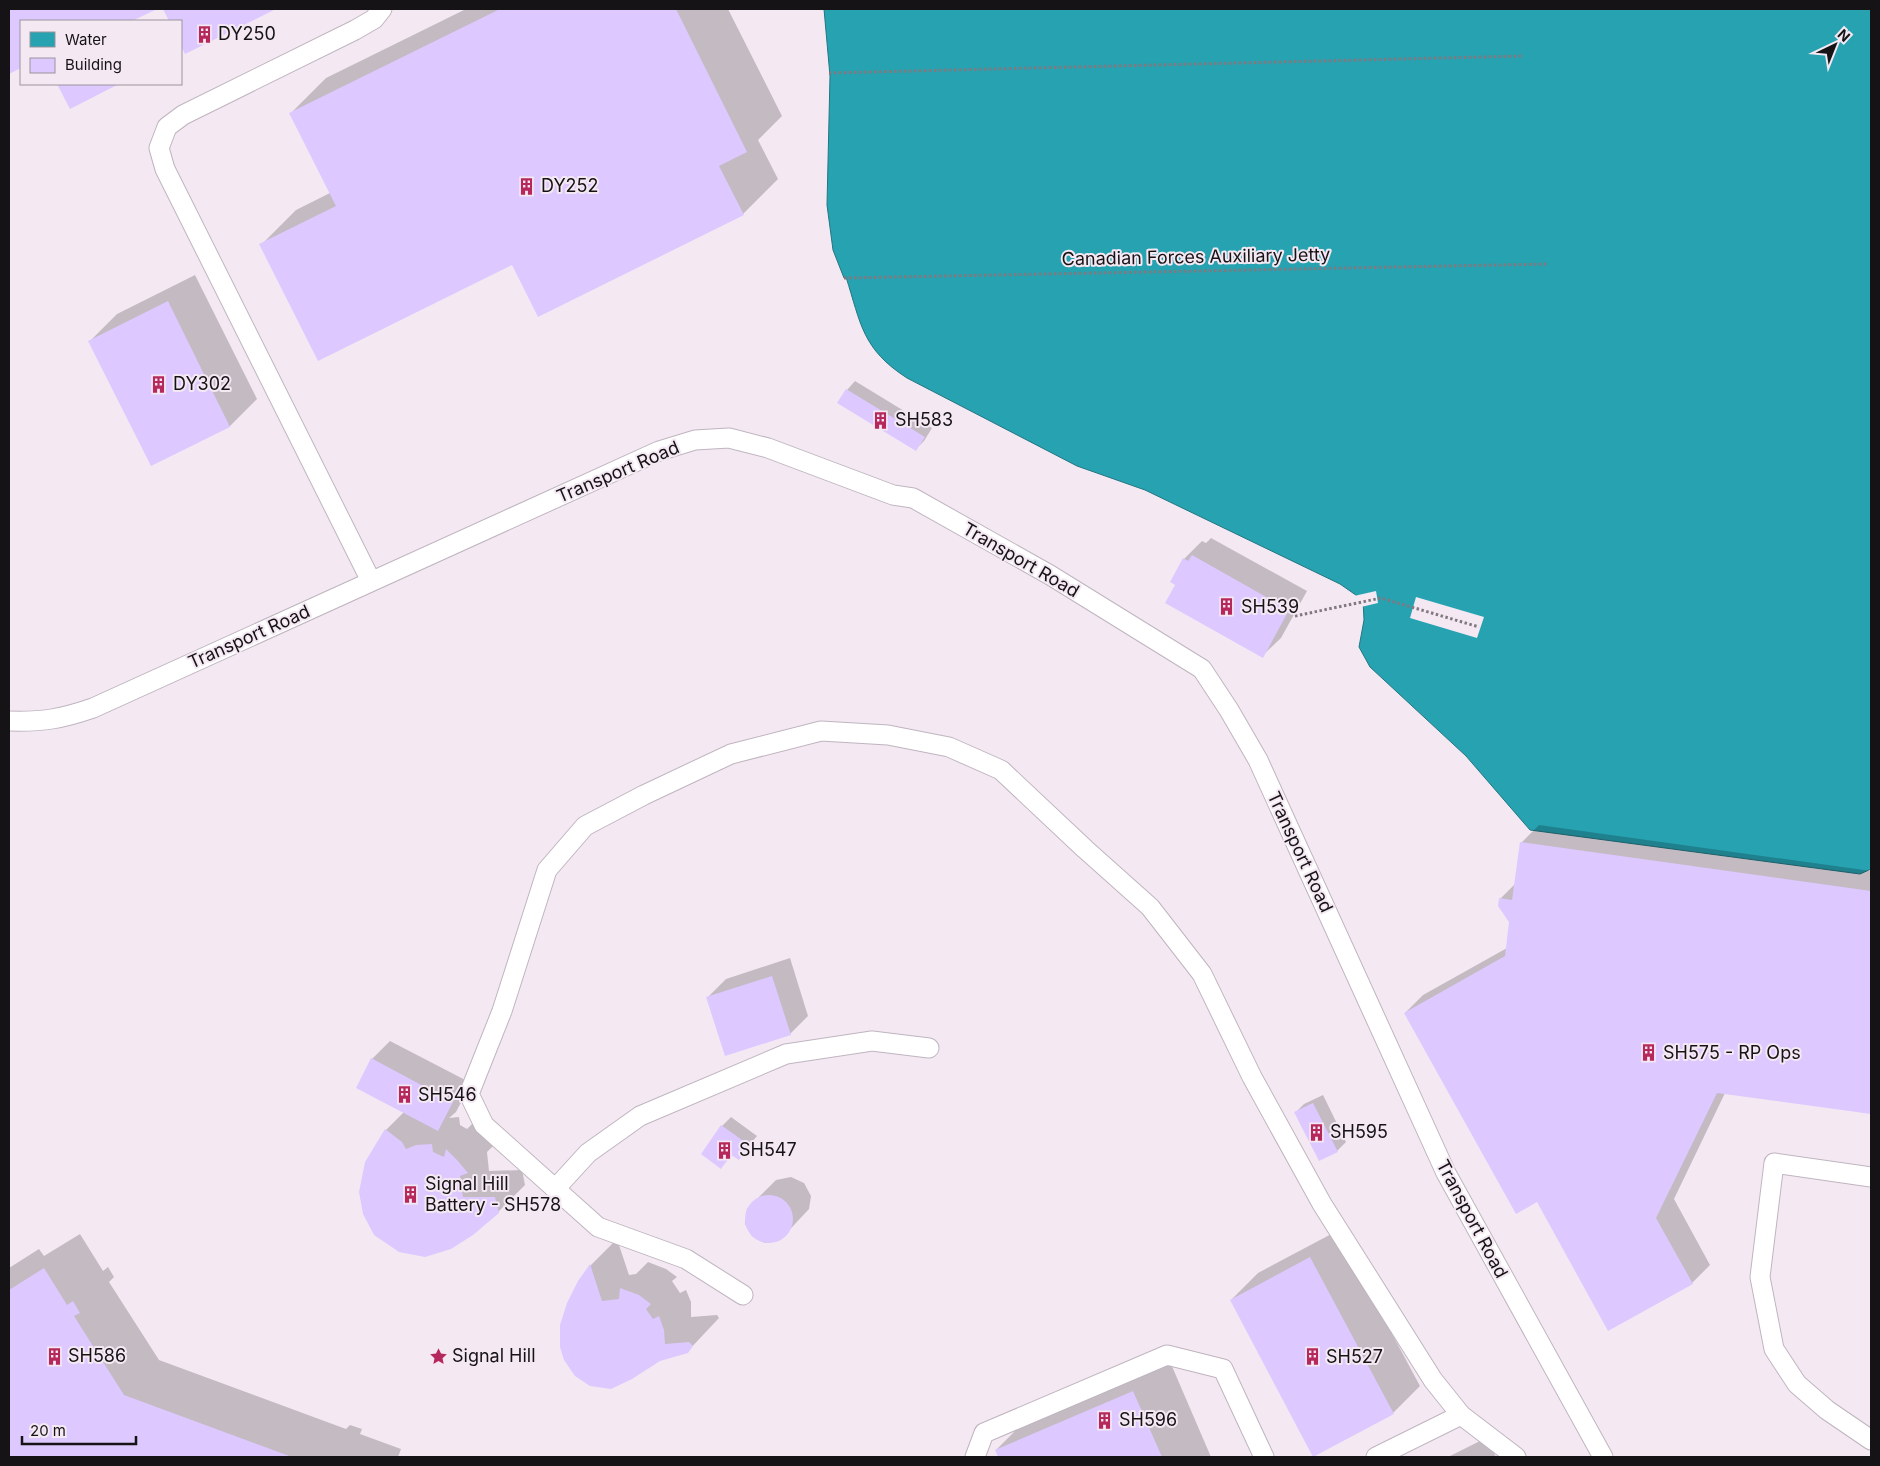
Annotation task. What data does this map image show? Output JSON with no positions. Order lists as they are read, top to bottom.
{
  "streets": {
    "lane": ["Transport Road"],
    "path": ["Canadian Forces Auxiliary Jetty"]
  },
  "places": {
    "building": [
      "DY250",
      "DY252",
      "DY302",
      "SH583",
      "SH539",
      "SH575 - RP Ops",
      "SH546",
      "SH595",
      "SH547",
      "Signal Hill Battery - SH578",
      "SH586",
      "SH527",
      "SH596"
    ],
    "place": ["Signal Hill"]
  },
  "legend": ["Water", "Building"],
  "scale_bar": "20 m",
  "north": "top right"
}
